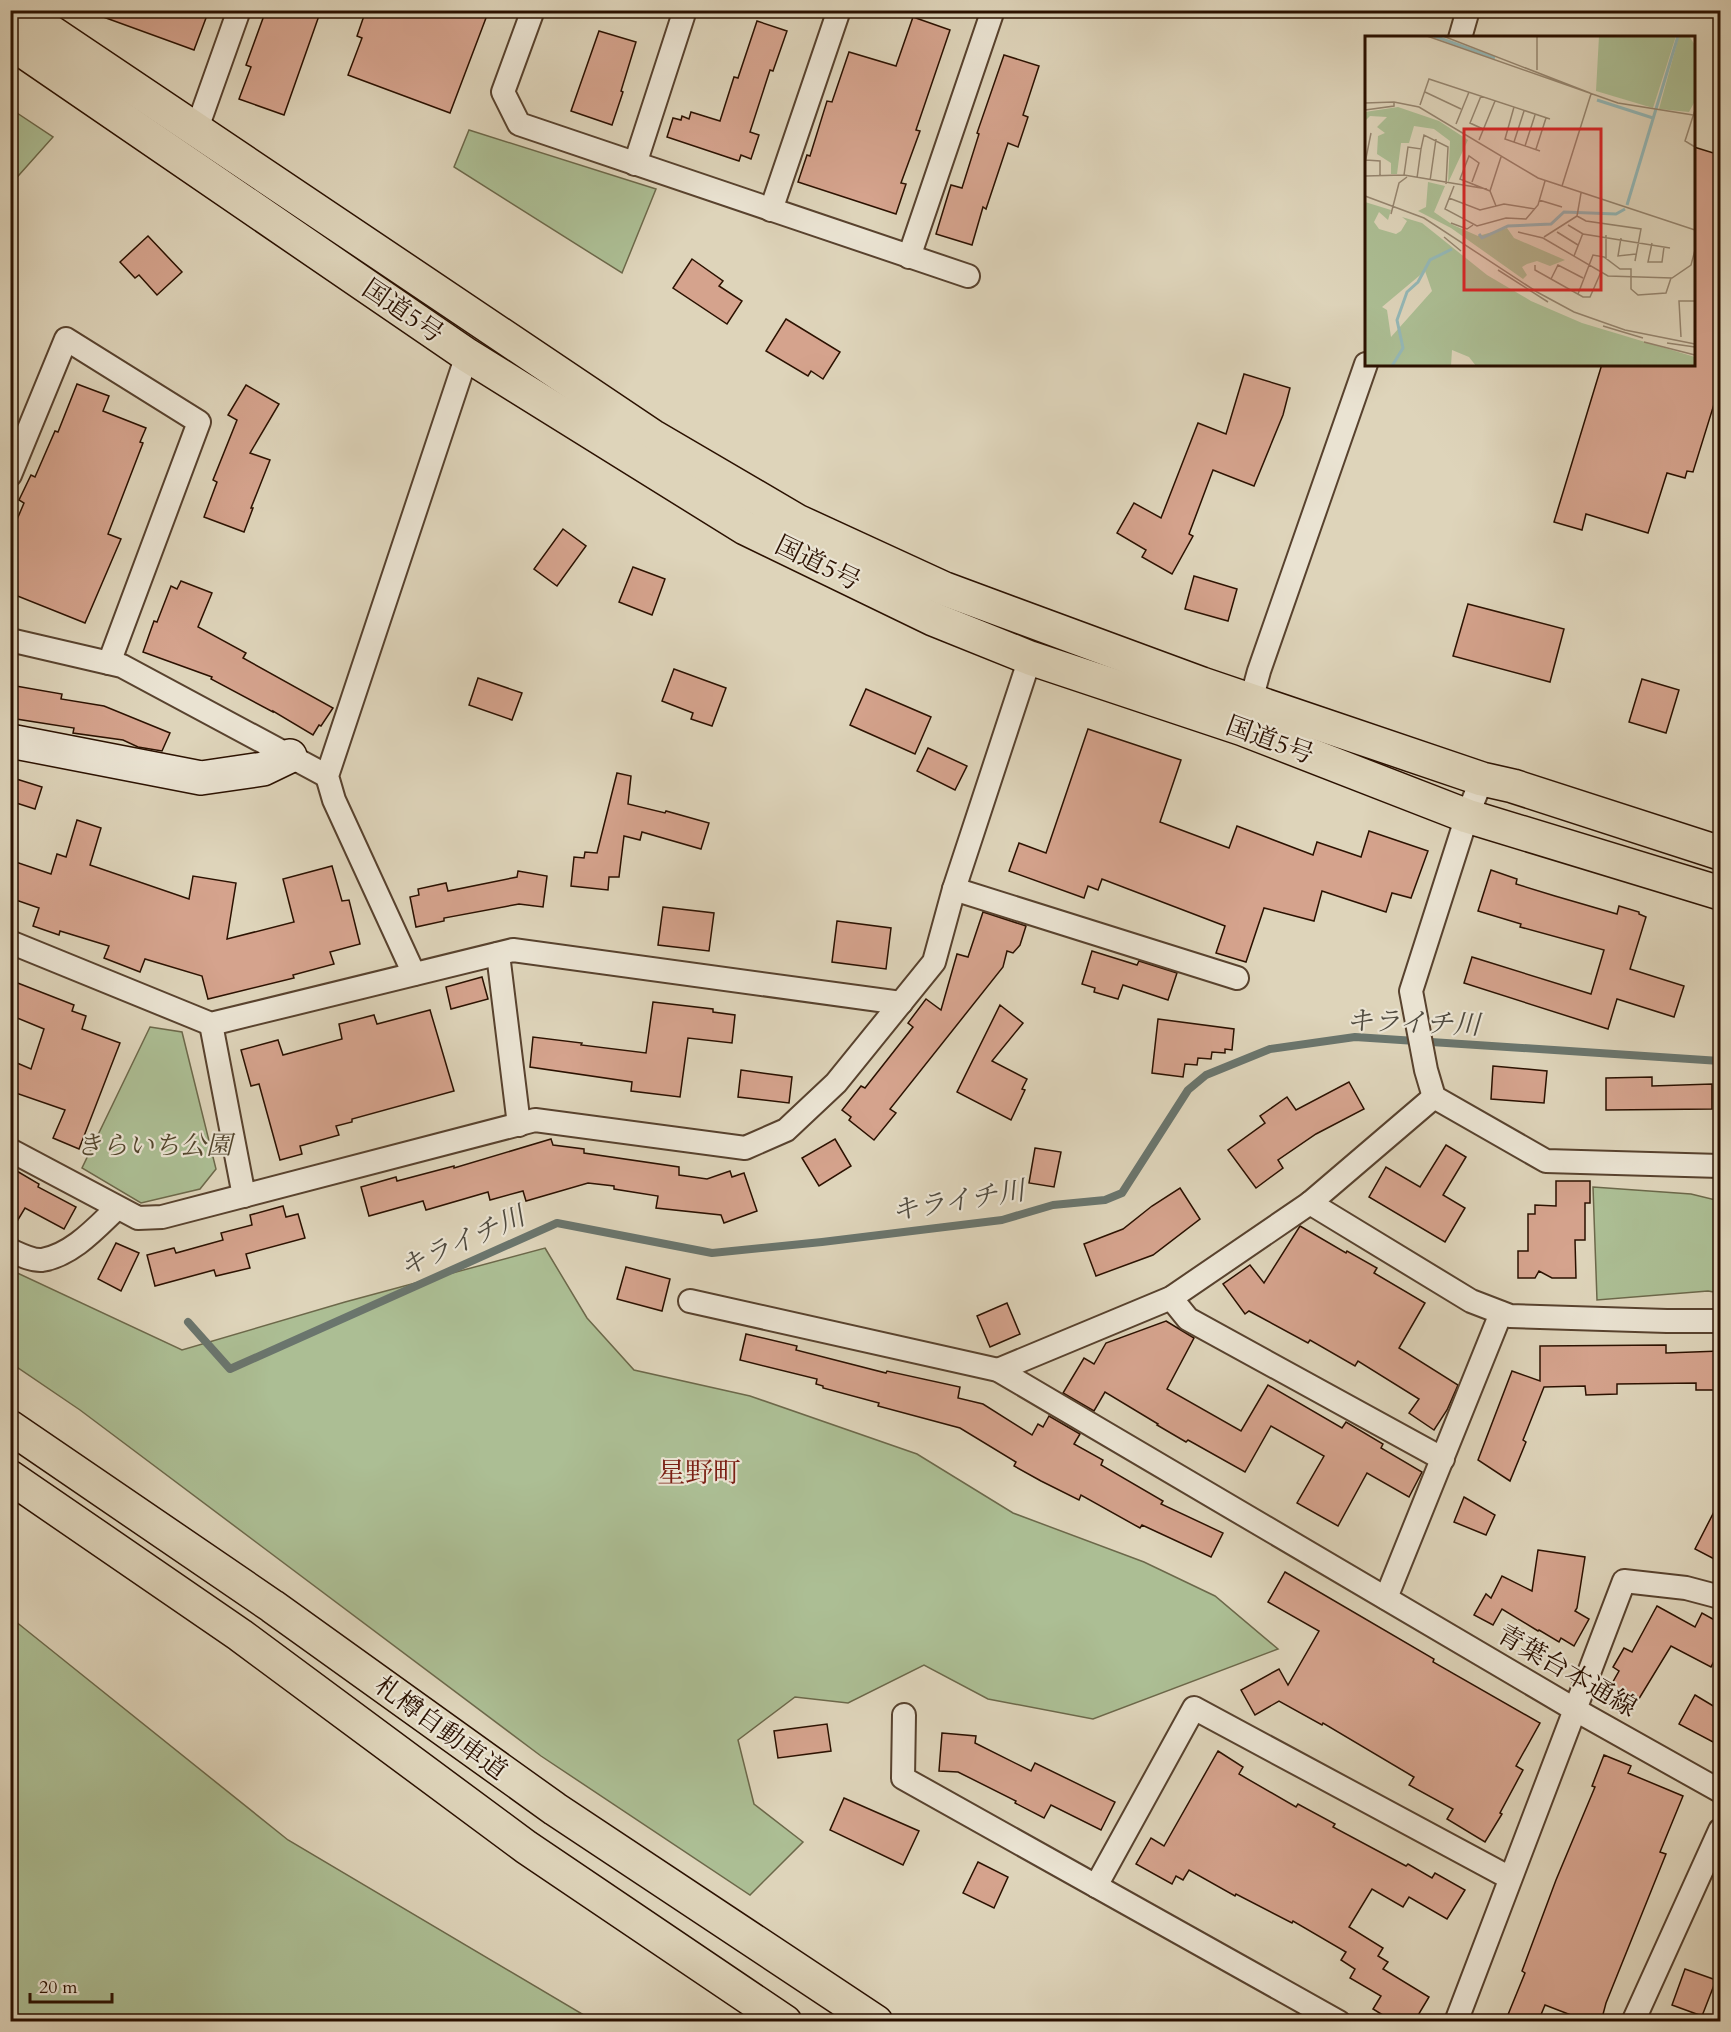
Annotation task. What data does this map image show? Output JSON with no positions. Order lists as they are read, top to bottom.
{
  "streets": {
    "highway": ["国道5号", "札樽自動車道"],
    "street": ["青葉台本通線"]
  },
  "districts": ["星野町"],
  "water": ["キライチ川"],
  "parks": ["きらいち公園"],
  "scale_bar": "20 m"
}
